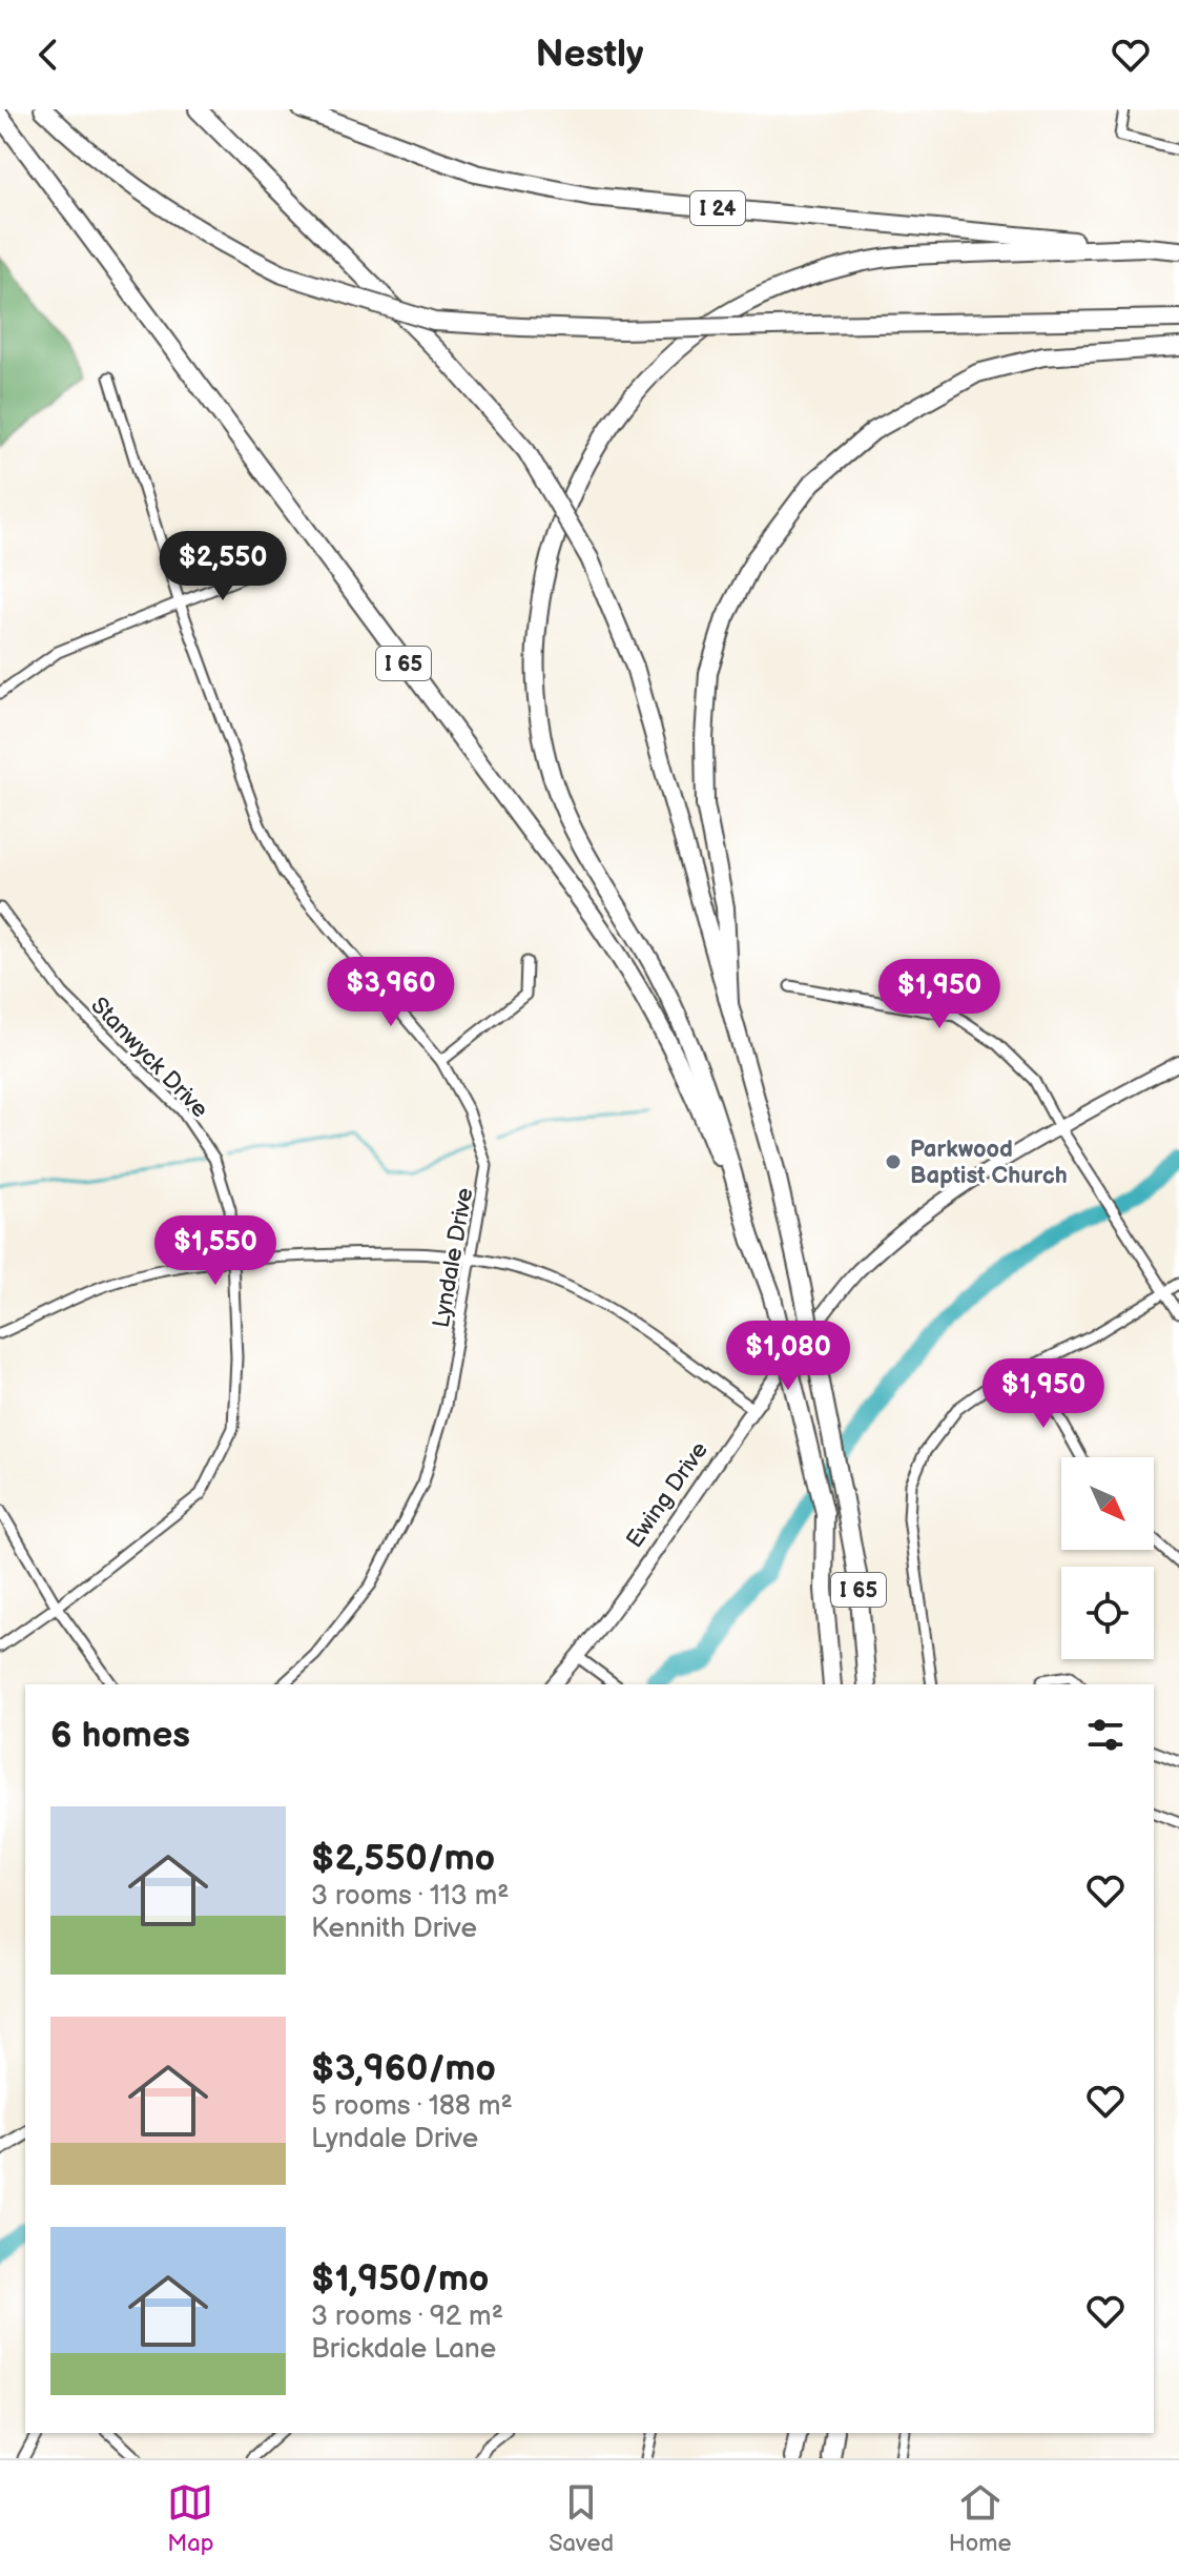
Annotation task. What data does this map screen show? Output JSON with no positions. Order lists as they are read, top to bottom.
{
  "streets": {
    "highway": ["I 24", "I 65"],
    "main road": ["Ewing Drive"],
    "street": ["Stanwyck Drive", "Lyndale Drive"]
  },
  "places": ["Parkwood Baptist Church"],
  "north": "bottom right",
  "page": {
    "header": "Nestly",
    "price": [
      "$2,550",
      "$3,960",
      "$1,950",
      "$1,550",
      "$1,080",
      "$1,950"
    ],
    "heading": "6 homes",
    "list": [
      {
        "name": "$2,550/mo",
        "note": "3 rooms · 113 m² · Kennith Drive"
      },
      {
        "name": "$3,960/mo",
        "note": "5 rooms · 188 m² · Lyndale Drive"
      },
      {
        "name": "$1,950/mo",
        "note": "3 rooms · 92 m² · Brickdale Lane"
      }
    ],
    "tabs": ["Map", "Saved", "Home"]
  }
}
